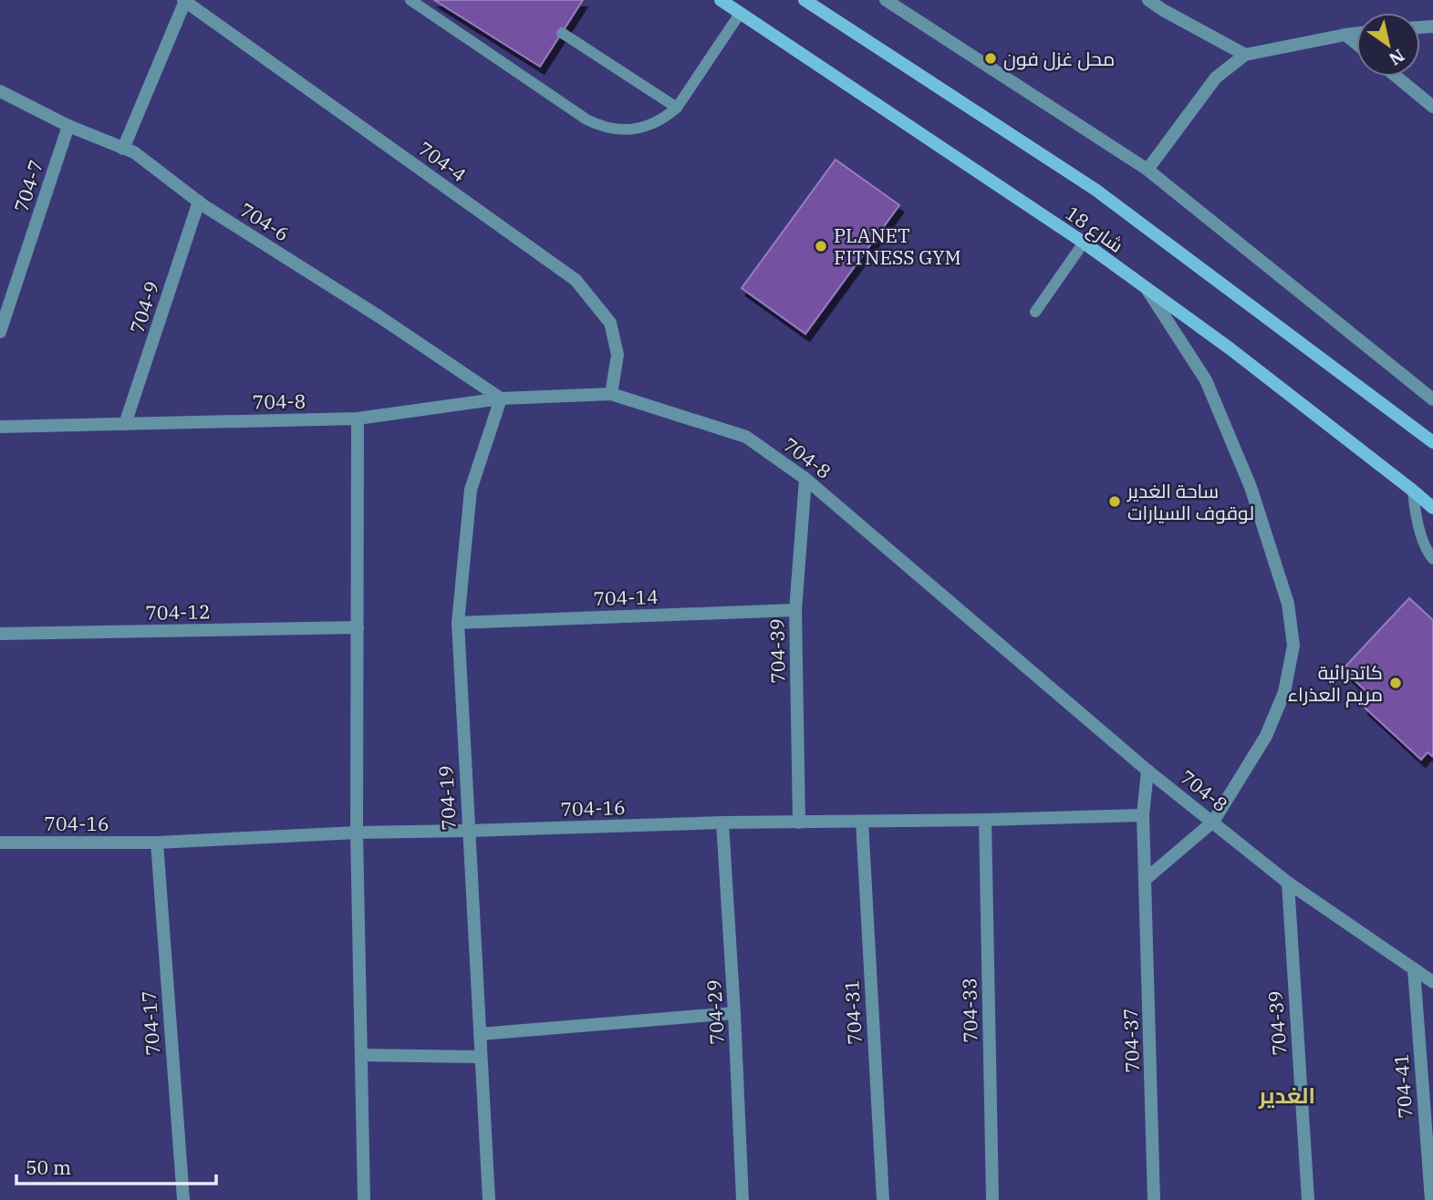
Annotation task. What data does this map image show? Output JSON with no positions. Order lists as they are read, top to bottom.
{
  "streets": {
    "street": [
      "704-4",
      "704-7",
      "704-6",
      "شارع 18",
      "704-9",
      "704-8",
      "704-14",
      "704-12",
      "704-39",
      "704-19",
      "704-16",
      "704-33",
      "704-29",
      "704-31",
      "704-17",
      "704-37",
      "704-41"
    ]
  },
  "crossings": [
    ["704-4", "704-8"],
    ["704-7", "704-6"],
    ["704-6", "704-9"],
    ["704-6", "704-8"],
    ["704-6", "704-19"],
    ["704-9", "704-8"],
    ["704-8", "704-39"],
    ["704-8", "704-19"],
    ["704-8", "704-41"],
    ["704-14", "704-39"],
    ["704-14", "704-19"],
    ["704-39", "704-16"],
    ["704-19", "704-16"],
    ["704-16", "704-33"],
    ["704-16", "704-29"],
    ["704-16", "704-31"],
    ["704-16", "704-17"],
    ["704-16", "704-37"]
  ],
  "districts": ["الغدير"],
  "places": [
    "محل غزل فون",
    "PLANET FITNESS GYM",
    "ساحة الغدير لوقوف السيارات",
    "كاتدرائية مريم العذراء"
  ],
  "scale_bar": "50 m",
  "north": "bottom right"
}
